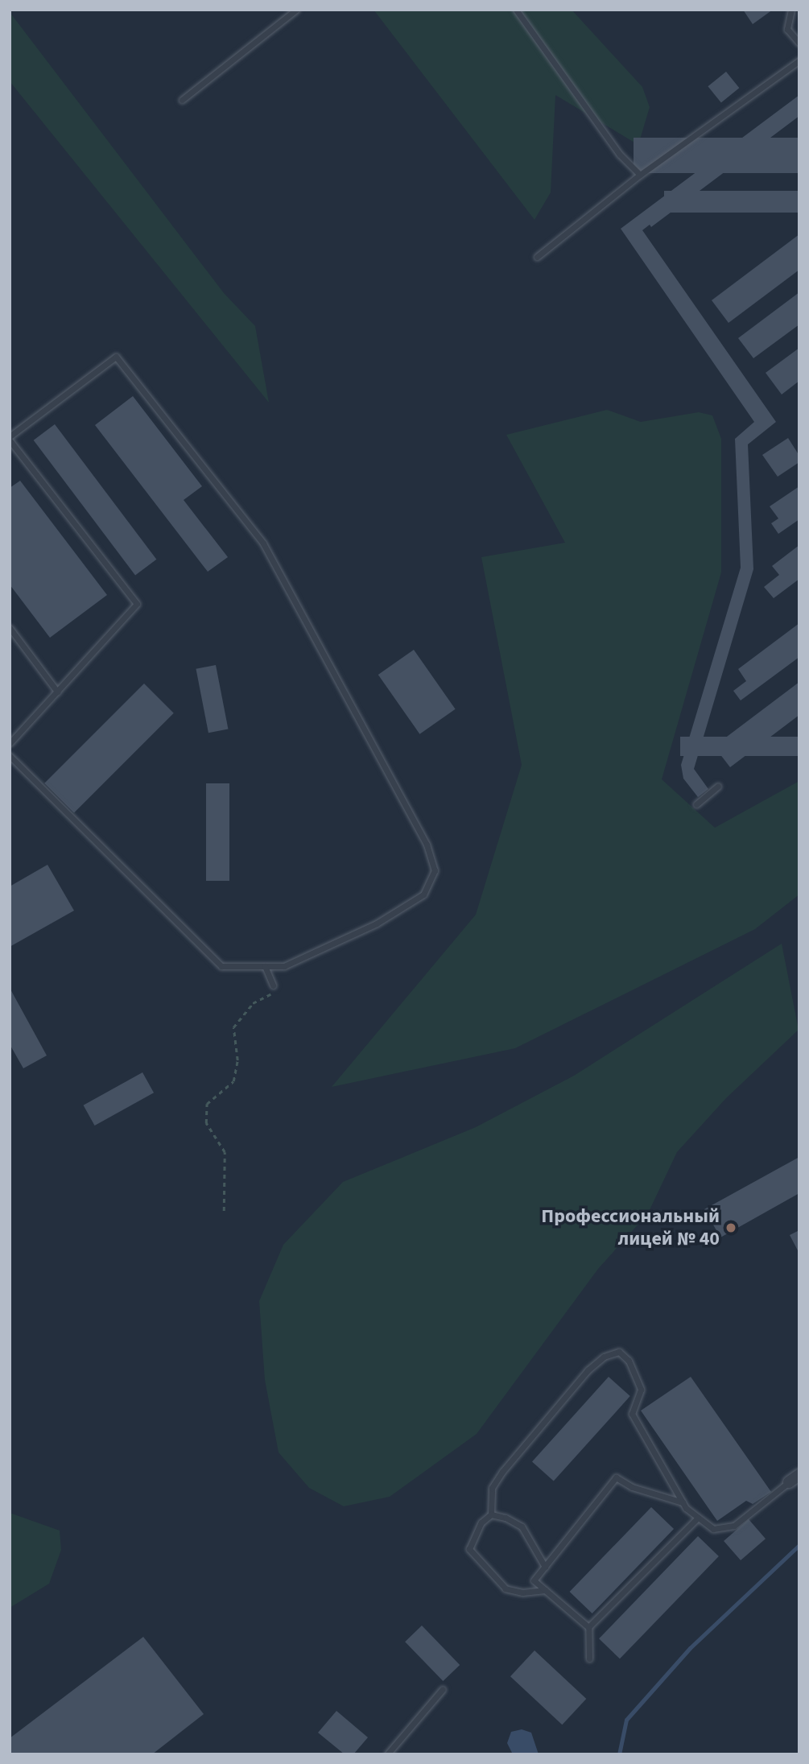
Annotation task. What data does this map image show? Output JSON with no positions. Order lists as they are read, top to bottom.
{
  "places": ["Профессиональный лицей № 40"]
}
